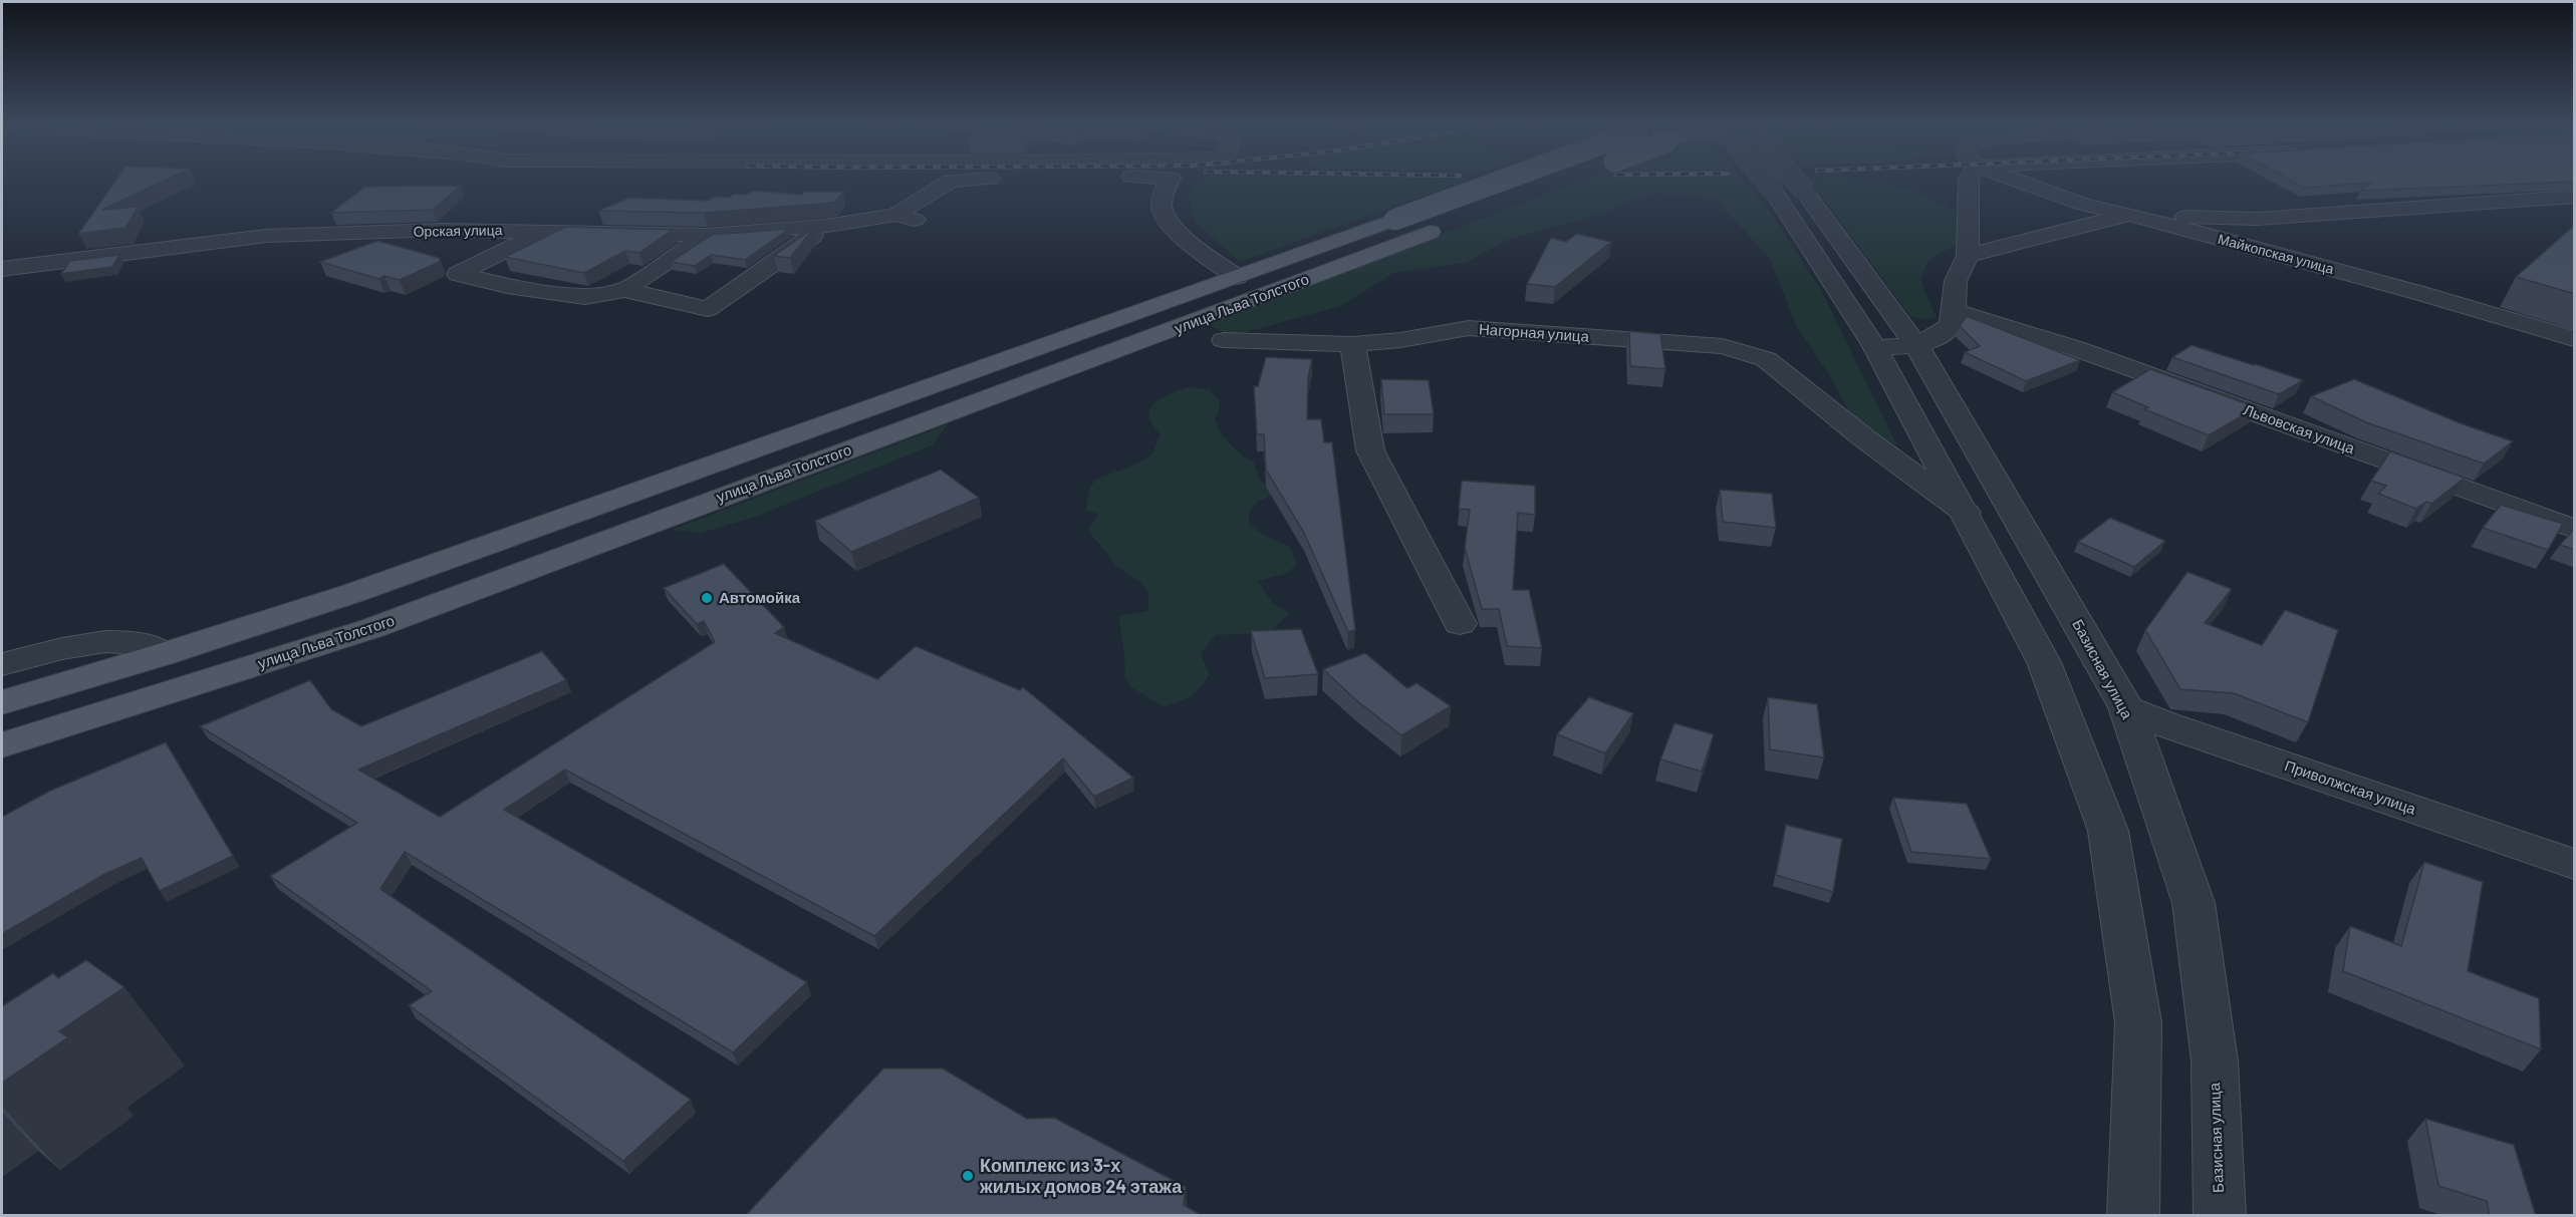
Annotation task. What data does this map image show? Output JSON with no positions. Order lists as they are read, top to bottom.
{
  "streets": {
    "main road": ["улица Льва Толстого"],
    "street": [
      "Орская улица",
      "Майкопская улица",
      "Нагорная улица",
      "Львовская улица",
      "Базисная улица",
      "Приволжская улица"
    ]
  },
  "crossings": [
    ["Орская улица", "улица Льва Толстого"],
    ["Базисная улица", "Приволжская улица"]
  ],
  "places": ["Автомойка", "Комплекс из 3-х жилых домов 24 этажа"]
}
